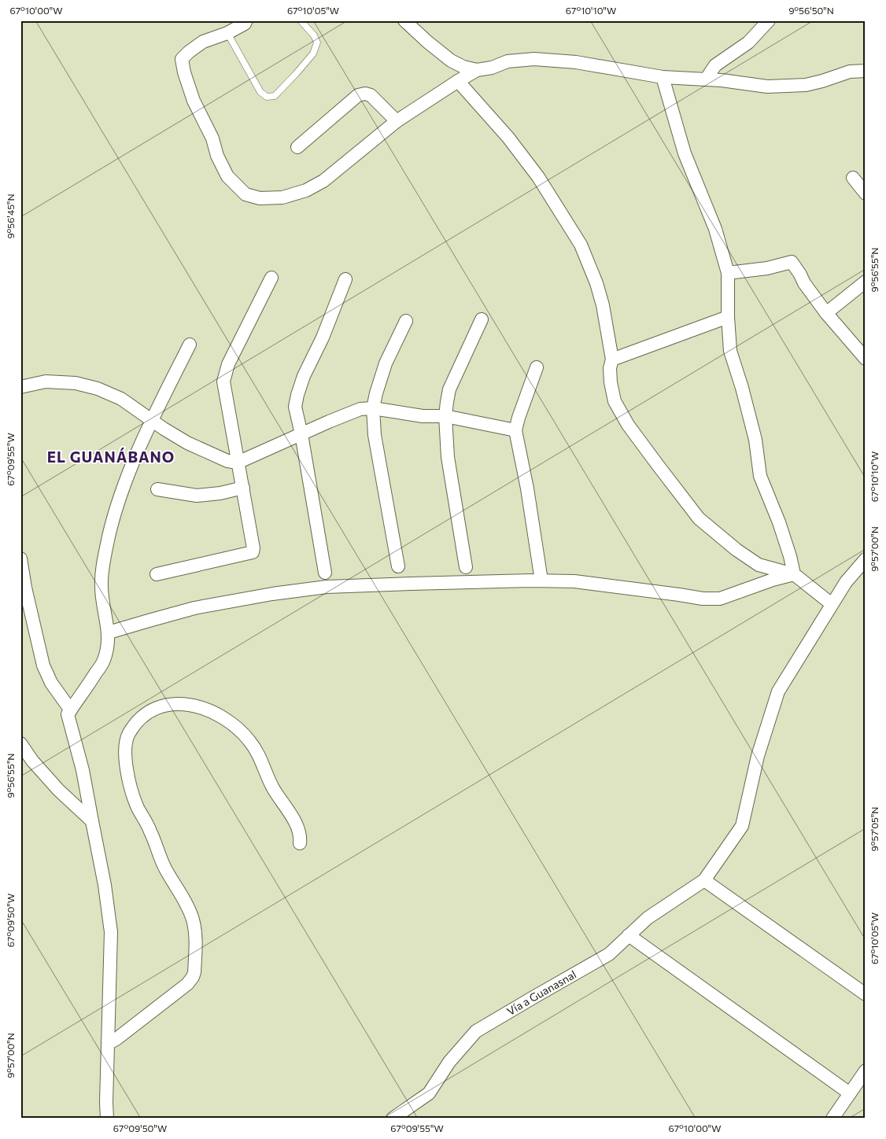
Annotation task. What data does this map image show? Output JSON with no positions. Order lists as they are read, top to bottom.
{
  "streets": {
    "street": ["Vía a Guanasnal"]
  },
  "districts": ["EL GUANÁBANO"],
  "coordinates": [
    "67°10'00\"W",
    "67°10'05\"W",
    "67°10'10\"W",
    "9°56'50\"N",
    "9°56'45\"N",
    "9°56'55\"N",
    "67°09'55\"W",
    "9°57'00\"N",
    "9°57'05\"N",
    "67°09'50\"W"
  ]
}
